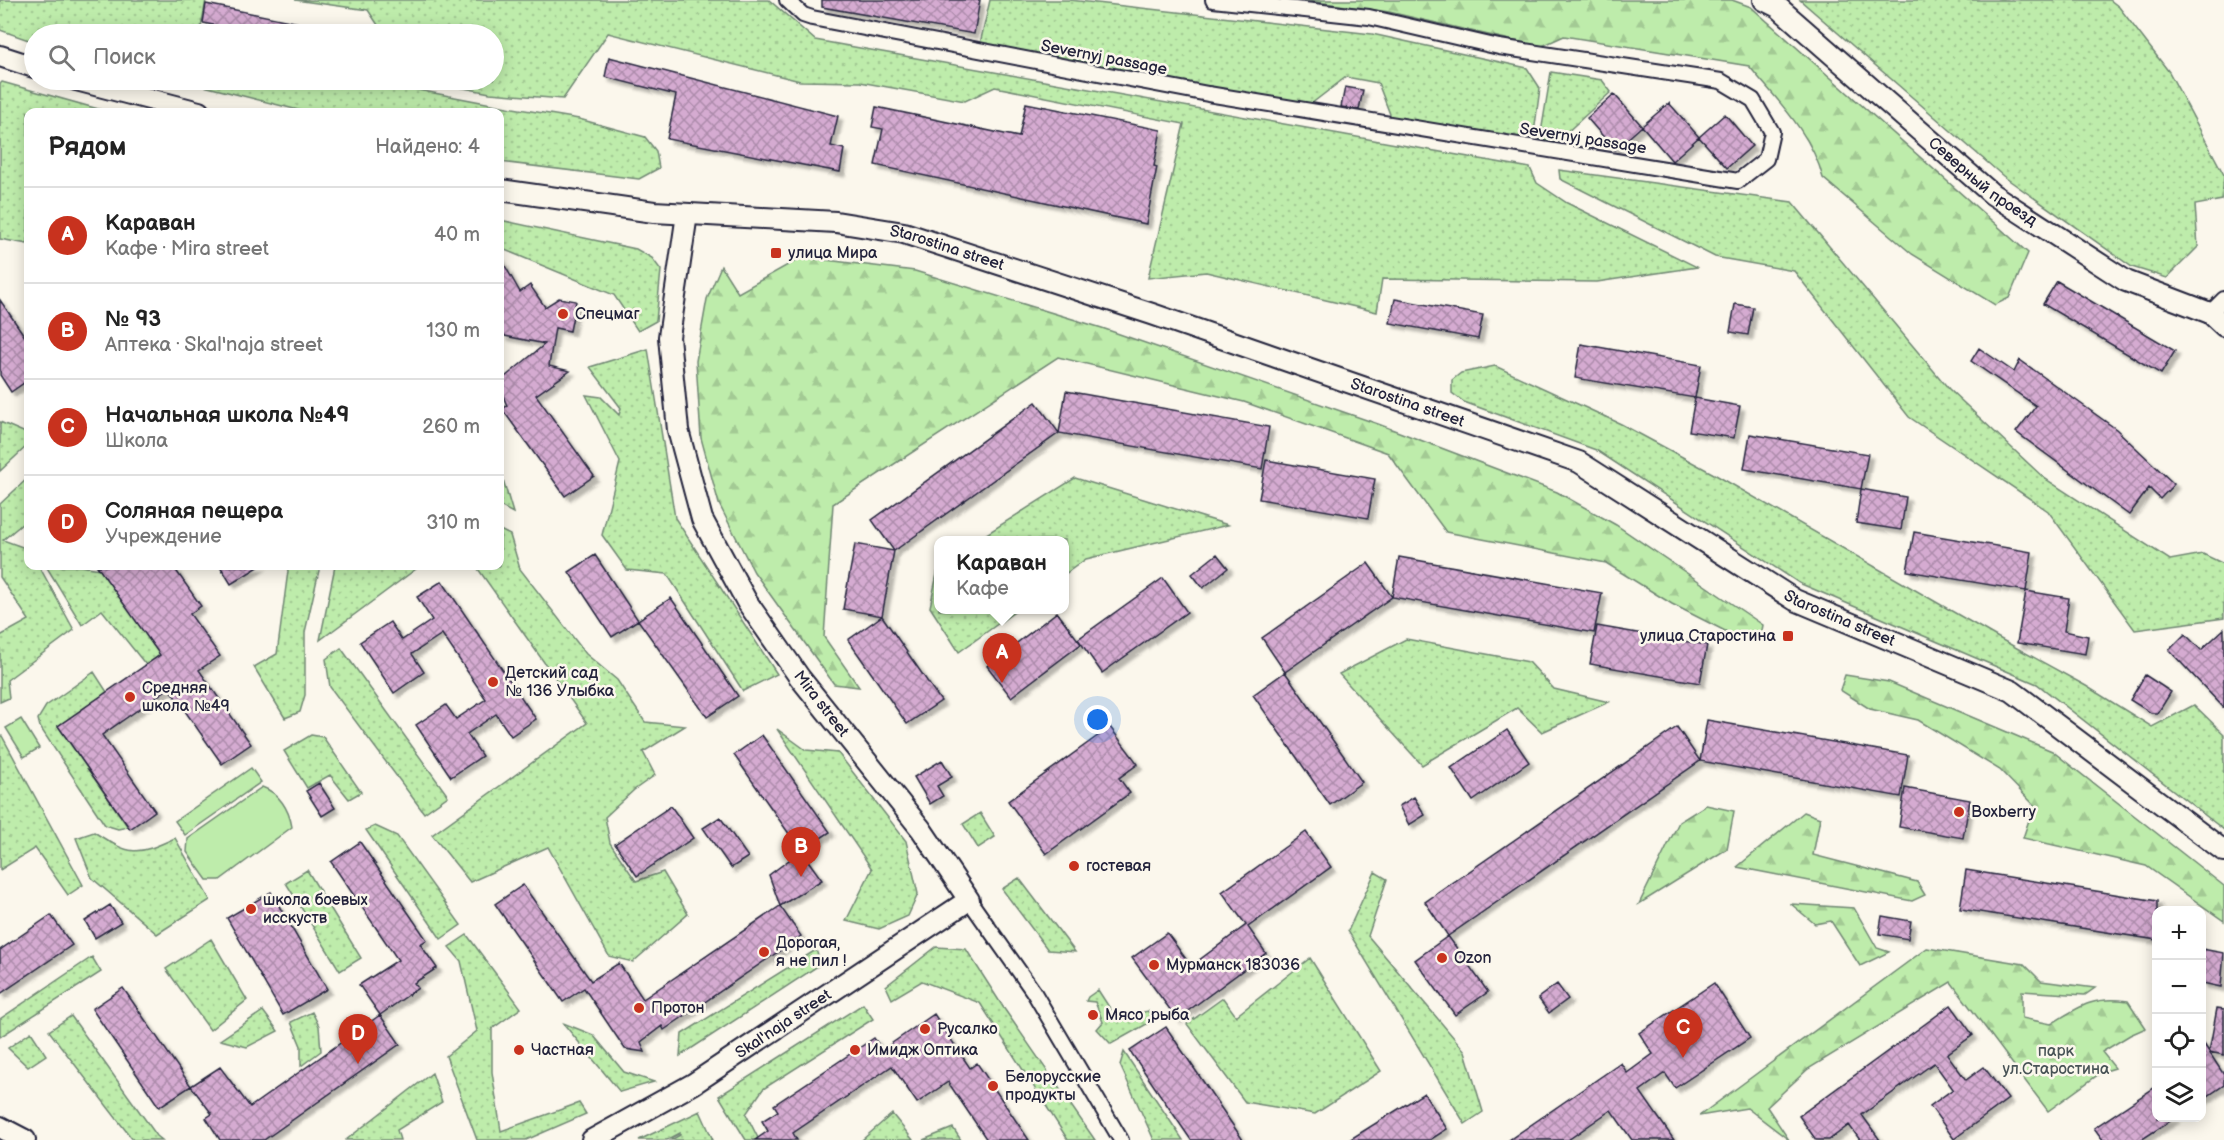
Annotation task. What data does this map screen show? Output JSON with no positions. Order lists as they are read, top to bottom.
{
  "streets": {
    "main road": [
      "Северный проезд",
      "Starostina street",
      "Mira street",
      "Skal'naja street"
    ],
    "street": ["Severnyj passage"]
  },
  "crossings": [
    ["Starostina street", "Mira street"],
    ["Mira street", "Skal'naja street"]
  ],
  "parks": ["парк ул.Старостина"],
  "places": {
    "transit": ["улица Мира", "улица Старостина"],
    "other": [
      "Спецмаг",
      "Детский сад № 136 Улыбка",
      "Средняя школа №49",
      "Boxberry",
      "гостевая",
      "школа боевых исскуств",
      "Дорогая, я не пил !",
      "Ozon",
      "Мурманск 183036",
      "Протон",
      "Мясо ,рыба",
      "Русалко",
      "Частная",
      "Имидж Оптика",
      "Белорусские продукты"
    ]
  },
  "page": {
    "search": "Поиск",
    "heading": ["Рядом", "Найдено: 4"],
    "list": [
      {
        "mark": "A",
        "name": "Караван",
        "note": "Кафе · Mira street",
        "value": "40 m"
      },
      {
        "mark": "B",
        "name": "№ 93",
        "note": "Аптека · Skal'naja street",
        "value": "130 m"
      },
      {
        "mark": "C",
        "name": "Начальная школа №49",
        "note": "Школа",
        "value": "260 m"
      },
      {
        "mark": "D",
        "name": "Соляная пещера",
        "note": "Учреждение",
        "value": "310 m"
      }
    ],
    "popup": ["Караван", "Кафе"],
    "pins": [
      "A",
      "B",
      "C",
      "D"
    ],
    "map_buttons": ["+", "−"]
  }
}
